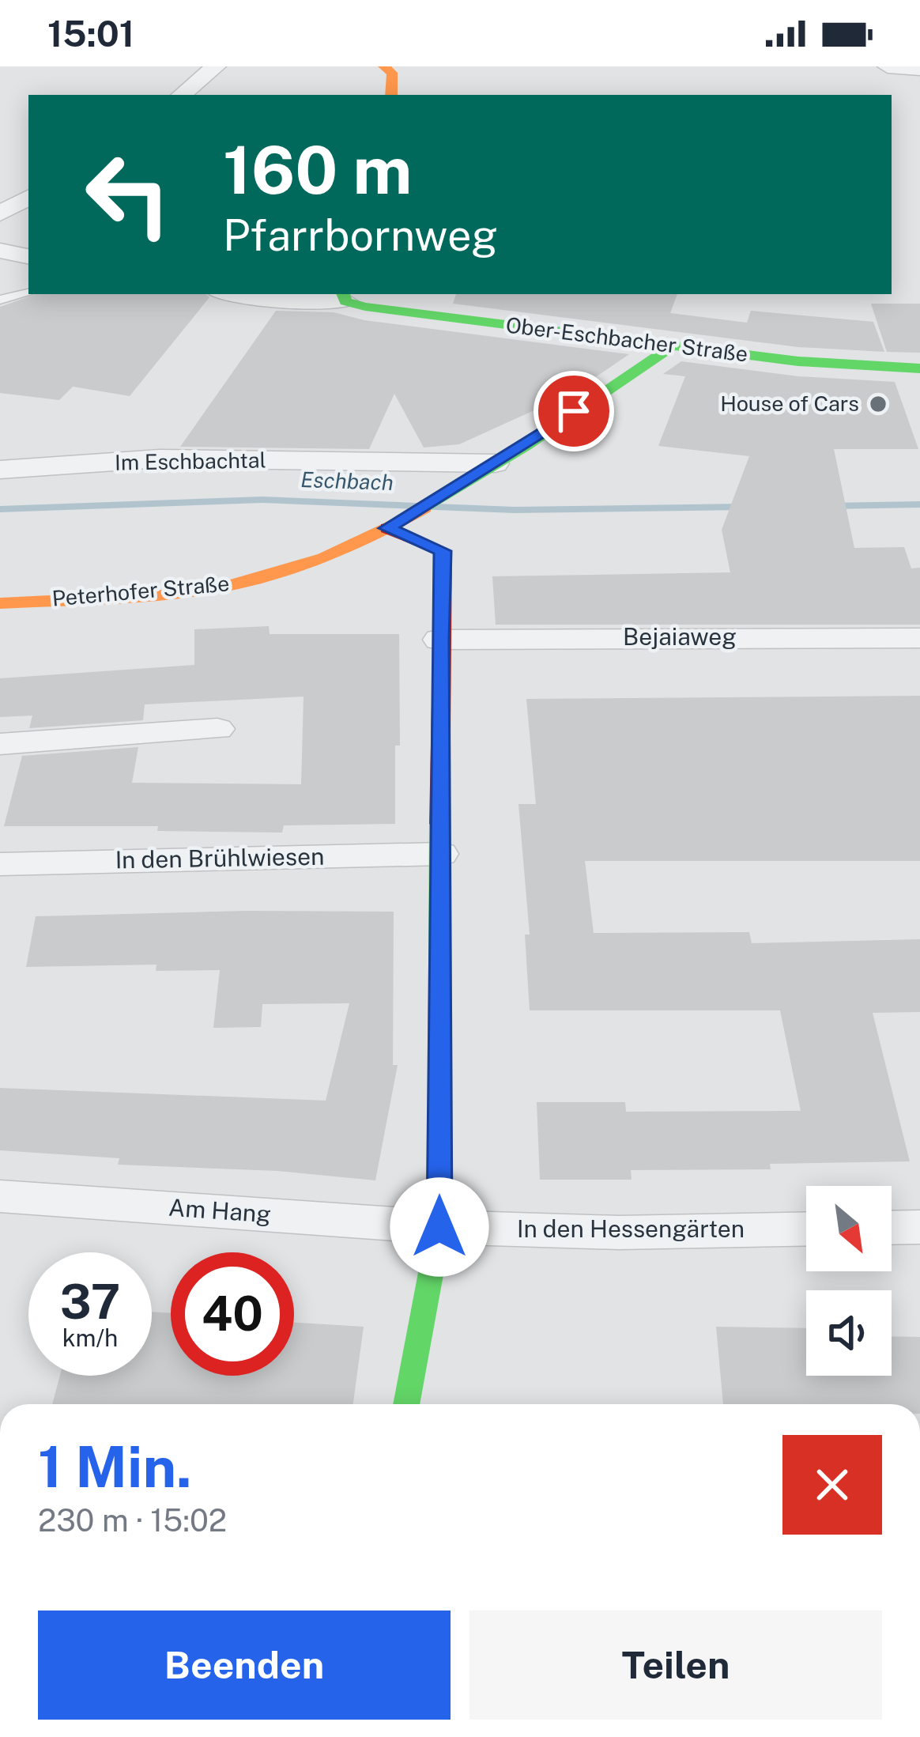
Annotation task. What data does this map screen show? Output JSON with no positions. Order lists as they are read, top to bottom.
{
  "streets": {
    "street": [
      "Ober-Eschbacher Straße",
      "Im Eschbachtal",
      "Peterhofer Straße",
      "Bejaiaweg",
      "In den Brühlwiesen",
      "Am Hang",
      "In den Hessengärten"
    ]
  },
  "crossings": [
    ["Ober-Eschbacher Straße", "Peterhofer Straße"],
    ["Im Eschbachtal", "Peterhofer Straße"],
    ["Am Hang", "In den Hessengärten"]
  ],
  "water": ["Eschbach"],
  "places": ["House of Cars"],
  "north": "bottom right",
  "page": {
    "status": "15:01",
    "turn": ["160 m", "Pfarrbornweg"],
    "speed": "37 km/h",
    "limit": "40",
    "heading": ["1 Min.", "230 m · 15:02"],
    "buttons": ["Beenden", "Teilen"]
  }
}
